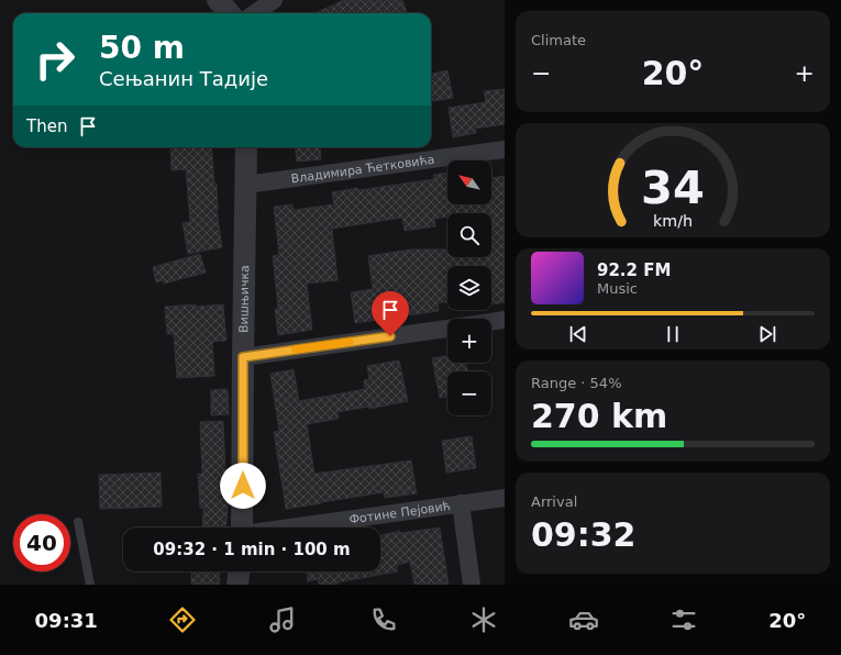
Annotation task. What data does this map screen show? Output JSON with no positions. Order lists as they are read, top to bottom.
{
  "streets": {
    "street": ["Владимира Ћетковића", "Вишњичка", "Фотине Пејовић"]
  },
  "crossings": [
    ["Владимира Ћетковића", "Вишњичка"]
  ],
  "north": "top left",
  "page": {
    "tile": [
      "Climate",
      ["Range · 54%", "270 km"],
      ["Arrival", "09:32"]
    ],
    "turn": ["50 m", "Сењанин Тадије"],
    "heat": ["−", "20°", "+"],
    "then": "Then",
    "map_buttons": ["+", "−"],
    "song": ["92.2 FM", "Music"],
    "limit": "40",
    "trip": "09:32 · 1 min · 100 m",
    "tabs": ["09:31", "20°"],
    "gauge": ["34", "km/h"]
  }
}
